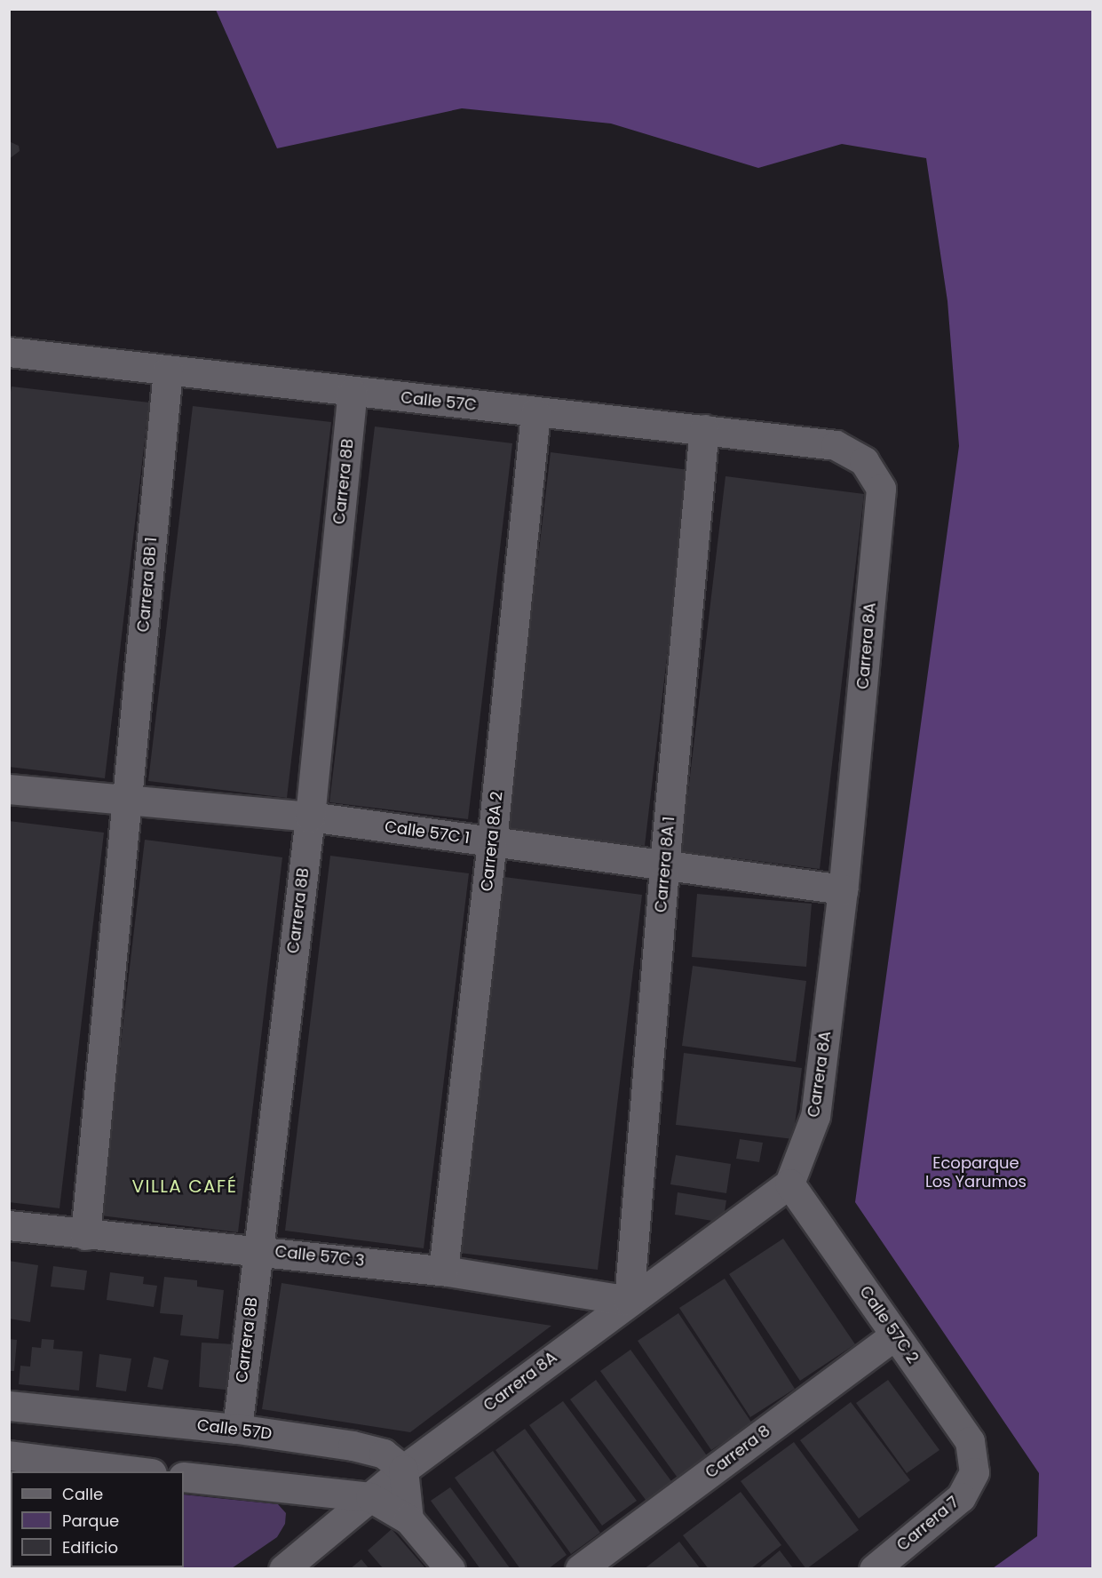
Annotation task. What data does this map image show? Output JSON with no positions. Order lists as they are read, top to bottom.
{
  "streets": {
    "street": [
      "Calle 57C",
      "Carrera 8B",
      "Carrera 8B 1",
      "Carrera 8A",
      "Calle 57C 1",
      "Carrera 8A 2",
      "Carrera 8A 1",
      "Calle 57C 3",
      "Calle 57C 2",
      "Calle 57D",
      "Carrera 8",
      "Carrera 7"
    ]
  },
  "crossings": [
    ["Calle 57C", "Carrera 8B"],
    ["Calle 57C", "Carrera 8B 1"],
    ["Calle 57C", "Carrera 8A"],
    ["Calle 57C", "Carrera 8A 2"],
    ["Calle 57C", "Carrera 8A 1"],
    ["Carrera 8B", "Calle 57C 1"],
    ["Carrera 8B", "Calle 57C 3"],
    ["Carrera 8B", "Calle 57D"],
    ["Carrera 8B 1", "Calle 57C 1"],
    ["Carrera 8A", "Calle 57C 1"],
    ["Carrera 8A", "Carrera 8A 1"],
    ["Carrera 8A", "Calle 57C 3"],
    ["Carrera 8A", "Calle 57C 2"],
    ["Carrera 8A", "Calle 57D"],
    ["Calle 57C 1", "Carrera 8A 2"],
    ["Calle 57C 1", "Carrera 8A 1"],
    ["Carrera 8A 2", "Calle 57C 3"],
    ["Carrera 8A 1", "Calle 57C 3"],
    ["Calle 57C 2", "Carrera 8"],
    ["Calle 57C 2", "Carrera 7"]
  ],
  "districts": ["VILLA CAFÉ"],
  "parks": ["Ecoparque Los Yarumos"],
  "legend": ["Calle", "Parque", "Edificio"]
}
